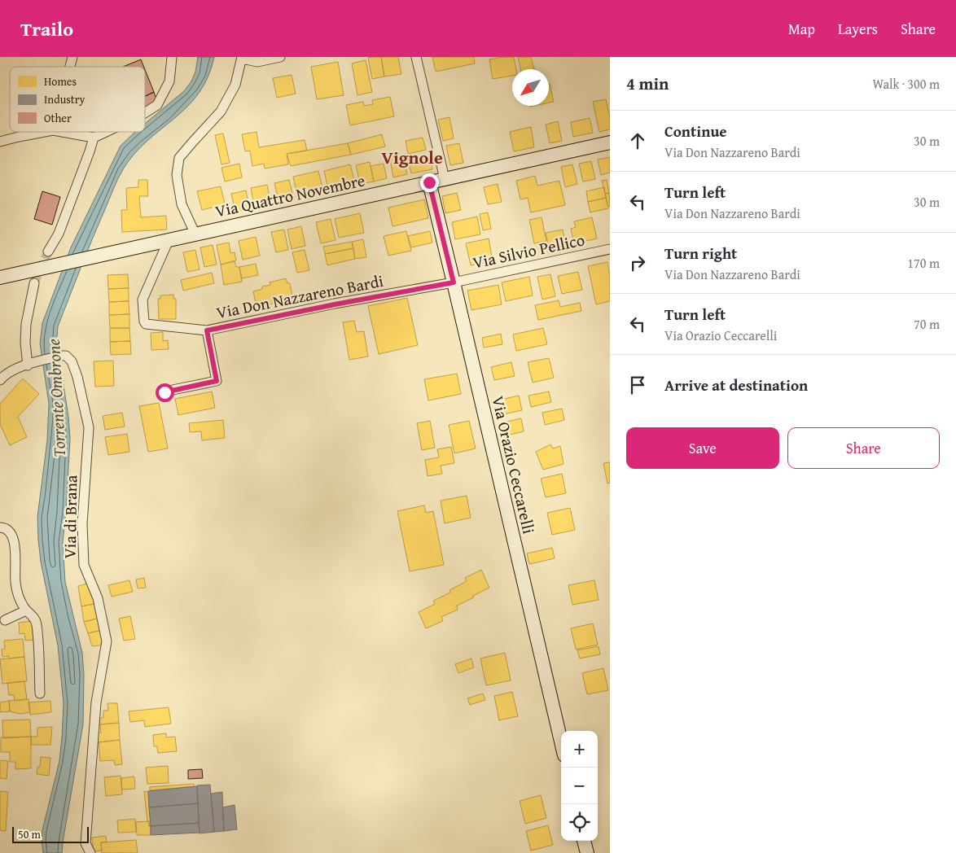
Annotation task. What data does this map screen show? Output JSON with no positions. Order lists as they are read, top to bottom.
{
  "streets": {
    "main road": ["Via Quattro Novembre", "Via Orazio Ceccarelli"],
    "street": ["Via Silvio Pellico", "Via Don Nazzareno Bardi", "Via di Brana"]
  },
  "crossings": [
    ["Via Quattro Novembre", "Via Orazio Ceccarelli"],
    ["Via Silvio Pellico", "Via Don Nazzareno Bardi"],
    ["Via Silvio Pellico", "Via Orazio Ceccarelli"],
    ["Via Don Nazzareno Bardi", "Via Orazio Ceccarelli"]
  ],
  "districts": ["Vignole"],
  "water": ["Torrente Ombrone"],
  "legend": ["Homes", "Industry", "Other"],
  "scale_bar": "50 m",
  "north": "bottom left",
  "page": {
    "header": "Trailo",
    "nav": ["Map", "Layers", "Share"],
    "heading": ["4 min", "Walk · 300 m"],
    "list": [
      ["Continue", "Via Don Nazzareno Bardi", "30 m"],
      ["Turn left", "Via Don Nazzareno Bardi", "30 m"],
      ["Turn right", "Via Don Nazzareno Bardi", "170 m"],
      ["Turn left", "Via Orazio Ceccarelli", "70 m"],
      "Arrive at destination"
    ],
    "buttons": ["Save", "Share"],
    "map_buttons": ["+", "−"],
    "scale": "50 m"
  }
}
